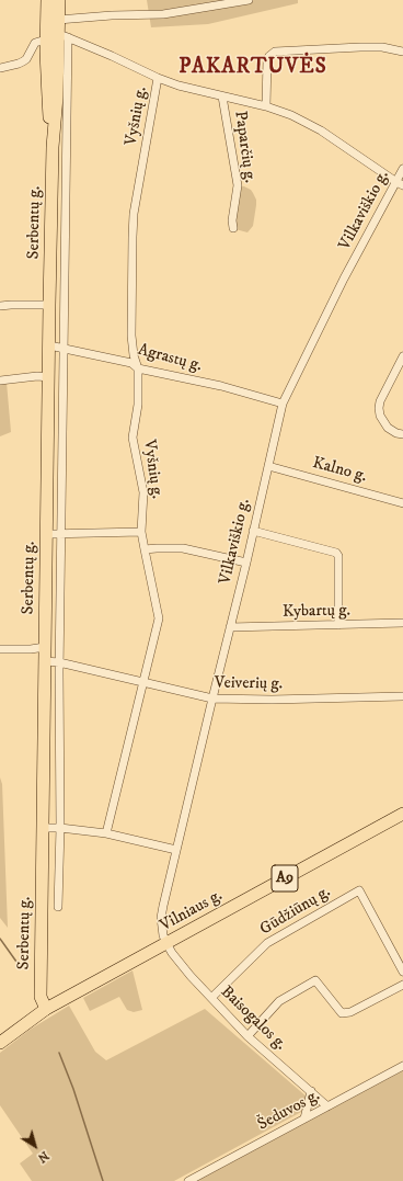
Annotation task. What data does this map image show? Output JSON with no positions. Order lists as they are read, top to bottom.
{
  "streets": {
    "main road": ["Serbentų g.", "A9", "Vilniaus g."],
    "street": [
      "Vyšnių g.",
      "Paparčių g.",
      "Vilkaviškio g.",
      "Agrastų g.",
      "Kalno g.",
      "Kybartų g.",
      "Veiverių g.",
      "Gūdžiūnų g.",
      "Baisogalos g.",
      "Šeduvos g."
    ]
  },
  "crossings": [
    ["Vyšnių g.", "Agrastų g."],
    ["Vyšnių g.", "Veiverių g."],
    ["Vilkaviškio g.", "Agrastų g."],
    ["Vilkaviškio g.", "Kalno g."],
    ["Vilkaviškio g.", "Kybartų g."],
    ["Vilkaviškio g.", "Veiverių g."],
    ["Vilkaviškio g.", "Vilniaus g."],
    ["Vilkaviškio g.", "Baisogalos g."],
    ["Serbentų g.", "Agrastų g."],
    ["Serbentų g.", "Veiverių g."],
    ["Serbentų g.", "Vilniaus g."],
    ["Vilniaus g.", "Baisogalos g."],
    ["Gūdžiūnų g.", "Baisogalos g."],
    ["Baisogalos g.", "Šeduvos g."]
  ],
  "districts": ["PAKARTUVĖS"],
  "north": "bottom right"
}
